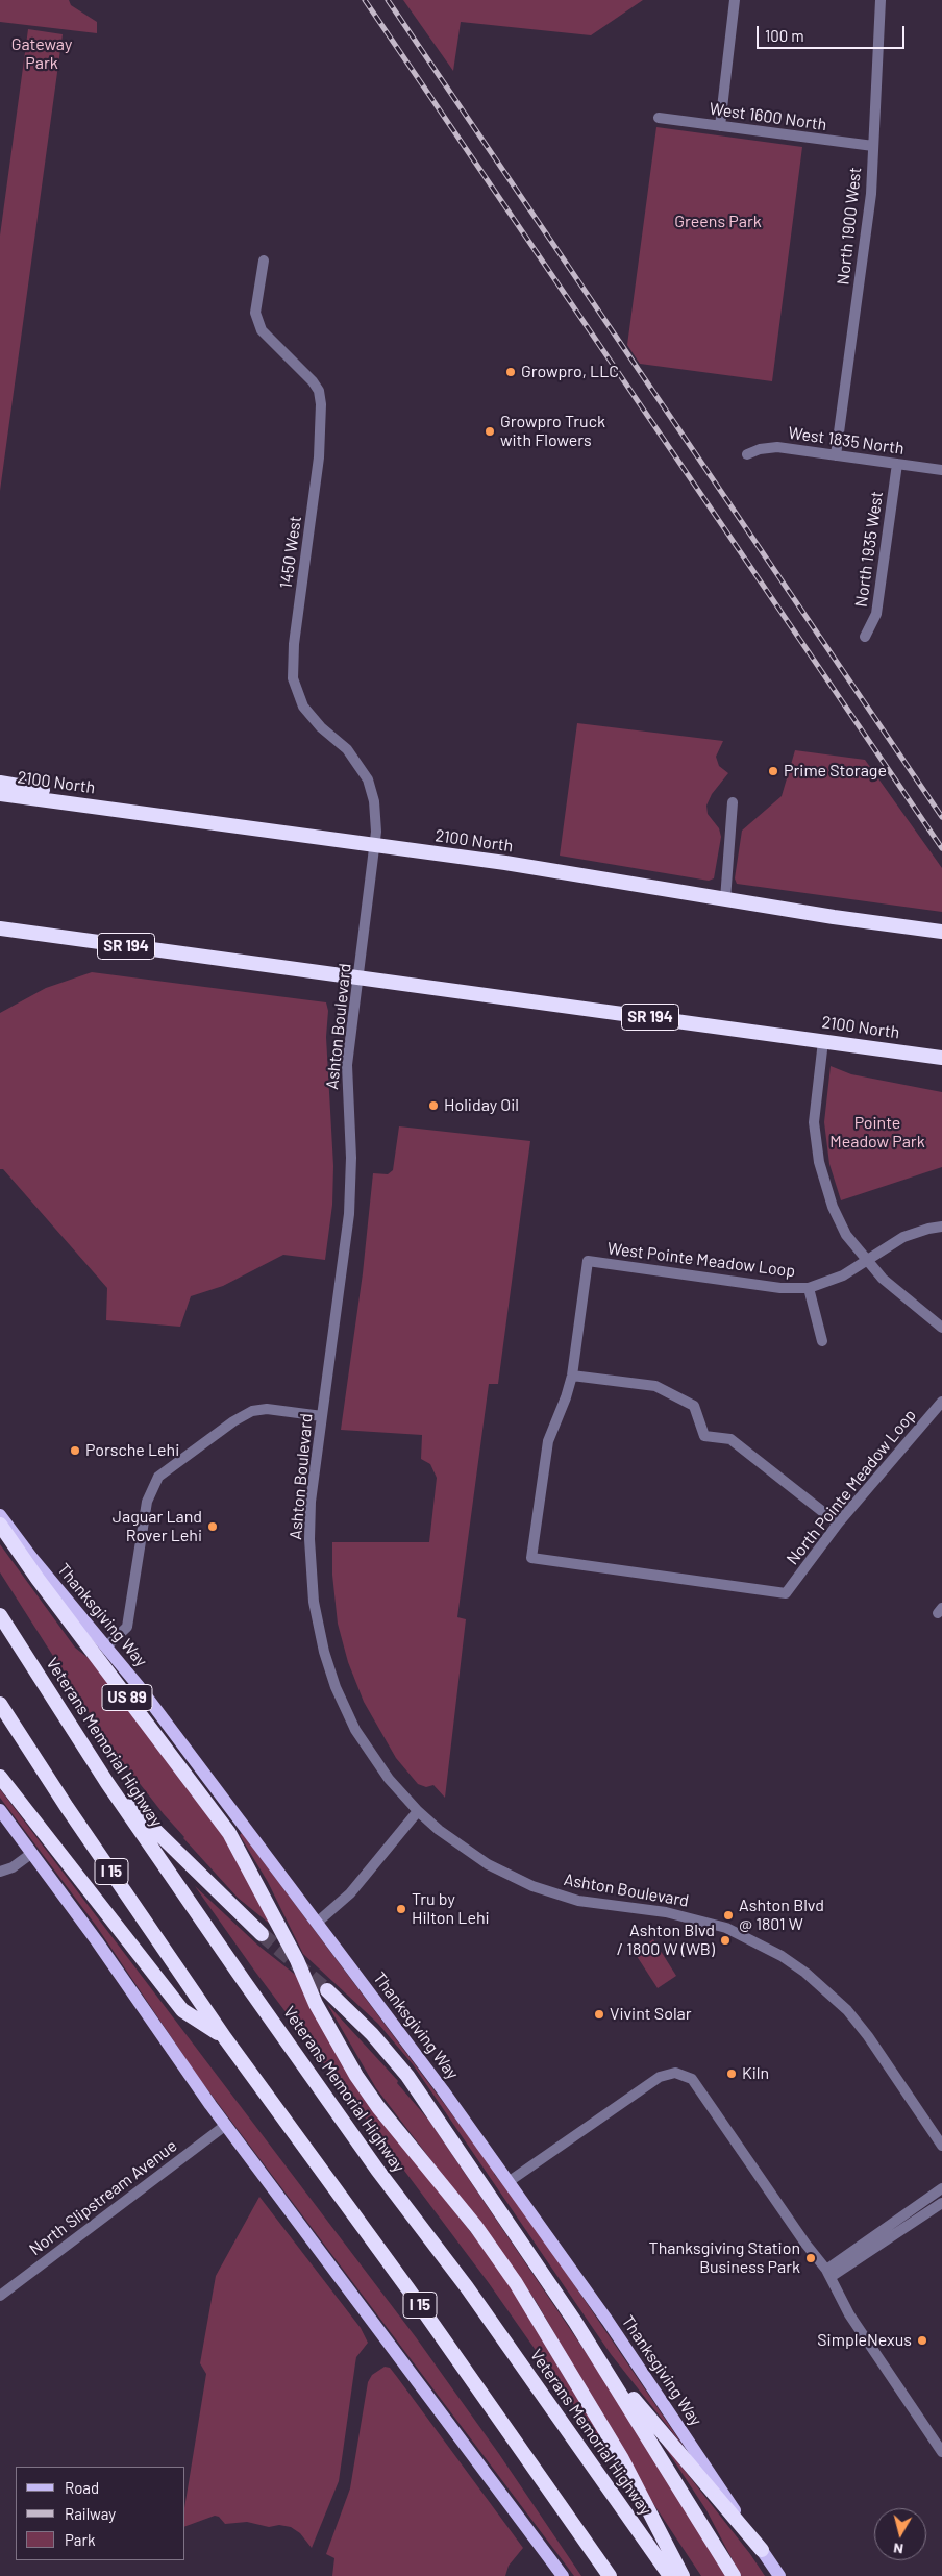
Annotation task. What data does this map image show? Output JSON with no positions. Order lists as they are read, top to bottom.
{
  "streets": {
    "highway": [
      "2100 North",
      "SR 194",
      "US 89",
      "Veterans Memorial Highway",
      "I 15"
    ],
    "main road": ["Thanksgiving Way"],
    "street": [
      "West 1600 North",
      "North 1900 West",
      "West 1835 North",
      "North 1935 West",
      "1450 West",
      "Ashton Boulevard",
      "West Pointe Meadow Loop",
      "North Pointe Meadow Loop",
      "North Slipstream Avenue"
    ]
  },
  "crossings": [
    ["West 1600 North", "North 1900 West"],
    ["North 1900 West", "West 1835 North"],
    ["West 1835 North", "North 1935 West"],
    ["1450 West", "2100 North"],
    ["1450 West", "Ashton Boulevard"],
    ["2100 North", "Ashton Boulevard"],
    ["West Pointe Meadow Loop", "North Pointe Meadow Loop"]
  ],
  "parks": ["Gateway Park", "Greens Park", "Pointe Meadow Park"],
  "places": [
    "Growpro, LLC",
    "Growpro Truck with Flowers",
    "Prime Storage",
    "Holiday Oil",
    "Porsche Lehi",
    "Jaguar Land Rover Lehi",
    "Tru by Hilton Lehi",
    "Ashton Blvd @ 1801 W",
    "Ashton Blvd / 1800 W (WB)",
    "Vivint Solar",
    "Kiln",
    "Thanksgiving Station Business Park",
    "SimpleNexus"
  ],
  "legend": ["Road", "Railway", "Park"],
  "scale_bar": "100 m",
  "north": "bottom"
}
